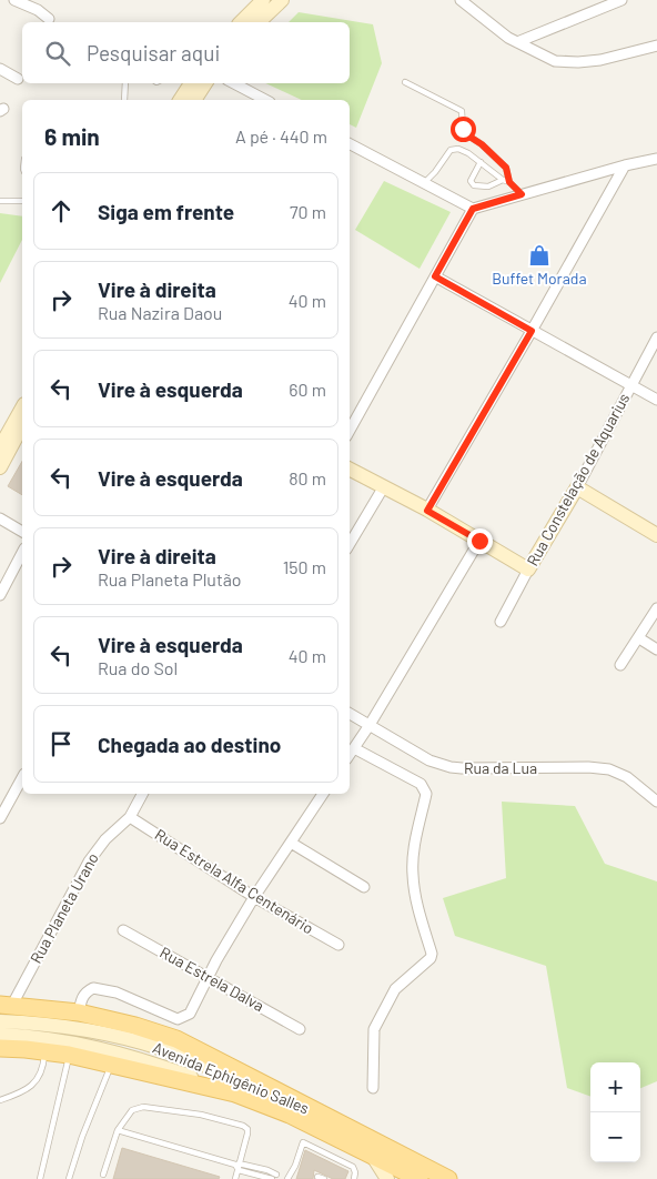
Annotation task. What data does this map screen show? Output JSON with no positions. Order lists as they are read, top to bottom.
{
  "streets": {
    "main road": ["Rua Constelação de Aquarius", "Avenida Ephigênio Salles"],
    "street": [
      "Rua da Lua",
      "Rua Estrela Alfa Centenário",
      "Rua Planeta Urano",
      "Rua Estrela Dalva"
    ]
  },
  "crossings": [
    ["Rua Estrela Alfa Centenário", "Rua Planeta Urano"]
  ],
  "places": {
    "shop": ["Buffet Morada"]
  },
  "page": {
    "search": "Pesquisar aqui",
    "heading": ["6 min", "A pé · 440 m"],
    "list": [
      ["Siga em frente", "70 m"],
      ["Vire à direita", "Rua Nazira Daou", "40 m"],
      ["Vire à esquerda", "60 m"],
      ["Vire à esquerda", "80 m"],
      ["Vire à direita", "Rua Planeta Plutão", "150 m"],
      ["Vire à esquerda", "Rua do Sol", "40 m"],
      "Chegada ao destino"
    ],
    "map_buttons": ["+", "−"]
  }
}
